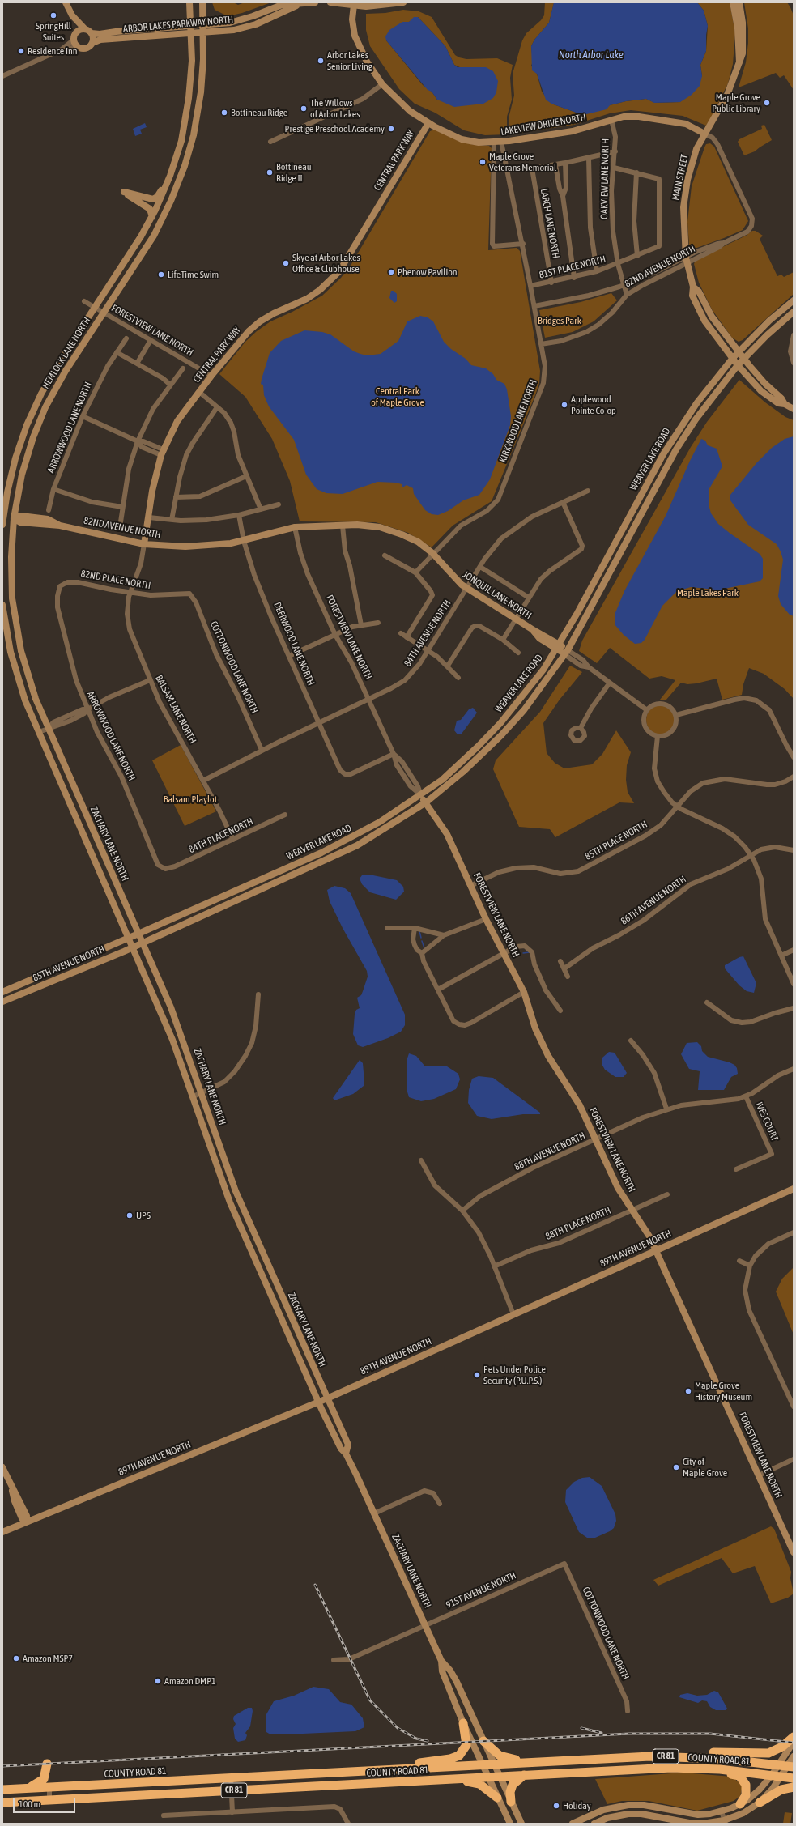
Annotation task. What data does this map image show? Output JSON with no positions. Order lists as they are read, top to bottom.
{
  "streets": {
    "highway": ["CR 81", "COUNTY ROAD 81"],
    "main road": [
      "ARBOR LAKES PARKWAY NORTH",
      "LAKEVIEW DRIVE NORTH",
      "CENTRAL PARK WAY",
      "MAIN STREET",
      "82ND AVENUE NORTH",
      "FORESTVIEW LANE NORTH",
      "HEMLOCK LANE NORTH",
      "WEAVER LAKE ROAD",
      "JONQUIL LANE NORTH",
      "ZACHARY LANE NORTH",
      "85TH AVENUE NORTH",
      "89TH AVENUE NORTH"
    ],
    "street": [
      "OAKVIEW LANE NORTH",
      "LARCH LANE NORTH",
      "81ST PLACE NORTH",
      "KIRKWOOD LANE NORTH",
      "ARROWWOOD LANE NORTH",
      "82ND PLACE NORTH",
      "84TH AVENUE NORTH",
      "DEERWOOD LANE NORTH",
      "COTTONWOOD LANE NORTH",
      "BALSAM LANE NORTH",
      "84TH PLACE NORTH",
      "85TH PLACE NORTH",
      "86TH AVENUE NORTH",
      "IVES COURT",
      "88TH AVENUE NORTH",
      "88TH PLACE NORTH",
      "91ST AVENUE NORTH"
    ]
  },
  "crossings": [
    ["ARBOR LAKES PARKWAY NORTH", "HEMLOCK LANE NORTH"],
    ["LAKEVIEW DRIVE NORTH", "CENTRAL PARK WAY"],
    ["LAKEVIEW DRIVE NORTH", "MAIN STREET"],
    ["LAKEVIEW DRIVE NORTH", "OAKVIEW LANE NORTH"],
    ["LAKEVIEW DRIVE NORTH", "82ND AVENUE NORTH"],
    ["LAKEVIEW DRIVE NORTH", "KIRKWOOD LANE NORTH"],
    ["CENTRAL PARK WAY", "82ND AVENUE NORTH"],
    ["CENTRAL PARK WAY", "FORESTVIEW LANE NORTH"],
    ["CENTRAL PARK WAY", "BALSAM LANE NORTH"],
    ["MAIN STREET", "82ND AVENUE NORTH"],
    ["MAIN STREET", "WEAVER LAKE ROAD"],
    ["OAKVIEW LANE NORTH", "82ND AVENUE NORTH"],
    ["OAKVIEW LANE NORTH", "81ST PLACE NORTH"],
    ["LARCH LANE NORTH", "81ST PLACE NORTH"],
    ["82ND AVENUE NORTH", "FORESTVIEW LANE NORTH"],
    ["82ND AVENUE NORTH", "HEMLOCK LANE NORTH"],
    ["82ND AVENUE NORTH", "KIRKWOOD LANE NORTH"],
    ["82ND AVENUE NORTH", "JONQUIL LANE NORTH"],
    ["82ND AVENUE NORTH", "DEERWOOD LANE NORTH"],
    ["82ND AVENUE NORTH", "BALSAM LANE NORTH"],
    ["81ST PLACE NORTH", "KIRKWOOD LANE NORTH"],
    ["FORESTVIEW LANE NORTH", "HEMLOCK LANE NORTH"],
    ["FORESTVIEW LANE NORTH", "WEAVER LAKE ROAD"],
    ["FORESTVIEW LANE NORTH", "JONQUIL LANE NORTH"],
    ["FORESTVIEW LANE NORTH", "84TH AVENUE NORTH"],
    ["FORESTVIEW LANE NORTH", "DEERWOOD LANE NORTH"],
    ["FORESTVIEW LANE NORTH", "85TH PLACE NORTH"],
    ["FORESTVIEW LANE NORTH", "88TH AVENUE NORTH"],
    ["FORESTVIEW LANE NORTH", "88TH PLACE NORTH"],
    ["FORESTVIEW LANE NORTH", "89TH AVENUE NORTH"],
    ["HEMLOCK LANE NORTH", "ZACHARY LANE NORTH"],
    ["KIRKWOOD LANE NORTH", "JONQUIL LANE NORTH"],
    ["ARROWWOOD LANE NORTH", "82ND PLACE NORTH"],
    ["ARROWWOOD LANE NORTH", "84TH PLACE NORTH"],
    ["WEAVER LAKE ROAD", "JONQUIL LANE NORTH"],
    ["WEAVER LAKE ROAD", "ZACHARY LANE NORTH"],
    ["WEAVER LAKE ROAD", "85TH AVENUE NORTH"],
    ["82ND PLACE NORTH", "COTTONWOOD LANE NORTH"],
    ["82ND PLACE NORTH", "BALSAM LANE NORTH"],
    ["JONQUIL LANE NORTH", "84TH AVENUE NORTH"],
    ["84TH AVENUE NORTH", "DEERWOOD LANE NORTH"],
    ["84TH AVENUE NORTH", "COTTONWOOD LANE NORTH"],
    ["84TH AVENUE NORTH", "BALSAM LANE NORTH"],
    ["COTTONWOOD LANE NORTH", "91ST AVENUE NORTH"],
    ["BALSAM LANE NORTH", "84TH PLACE NORTH"],
    ["ZACHARY LANE NORTH", "85TH AVENUE NORTH"],
    ["ZACHARY LANE NORTH", "89TH AVENUE NORTH"],
    ["ZACHARY LANE NORTH", "91ST AVENUE NORTH"],
    ["ZACHARY LANE NORTH", "COUNTY ROAD 81"],
    ["IVES COURT", "88TH AVENUE NORTH"]
  ],
  "water": ["North Arbor Lake"],
  "parks": [
    "Bridges Park",
    "Central Park of Maple Grove",
    "Maple Lakes Park",
    "Balsam Playlot"
  ],
  "places": [
    "SpringHill Suites",
    "Residence Inn",
    "Arbor Lakes Senior Living",
    "Maple Grove Public Library",
    "The Willows of Arbor Lakes",
    "Bottineau Ridge",
    "Prestige Preschool Academy",
    "Maple Grove Veterans Memorial",
    "Bottineau Ridge II",
    "Skye at Arbor Lakes Office & Clubhouse",
    "Phenow Pavilion",
    "LifeTime Swim",
    "Applewood Pointe Co-op",
    "UPS",
    "Pets Under Police Security (P.U.P.S.)",
    "Maple Grove History Museum",
    "City of Maple Grove",
    "Amazon MSP7",
    "Amazon DMP1",
    "Holiday"
  ],
  "scale_bar": "100 m"
}
